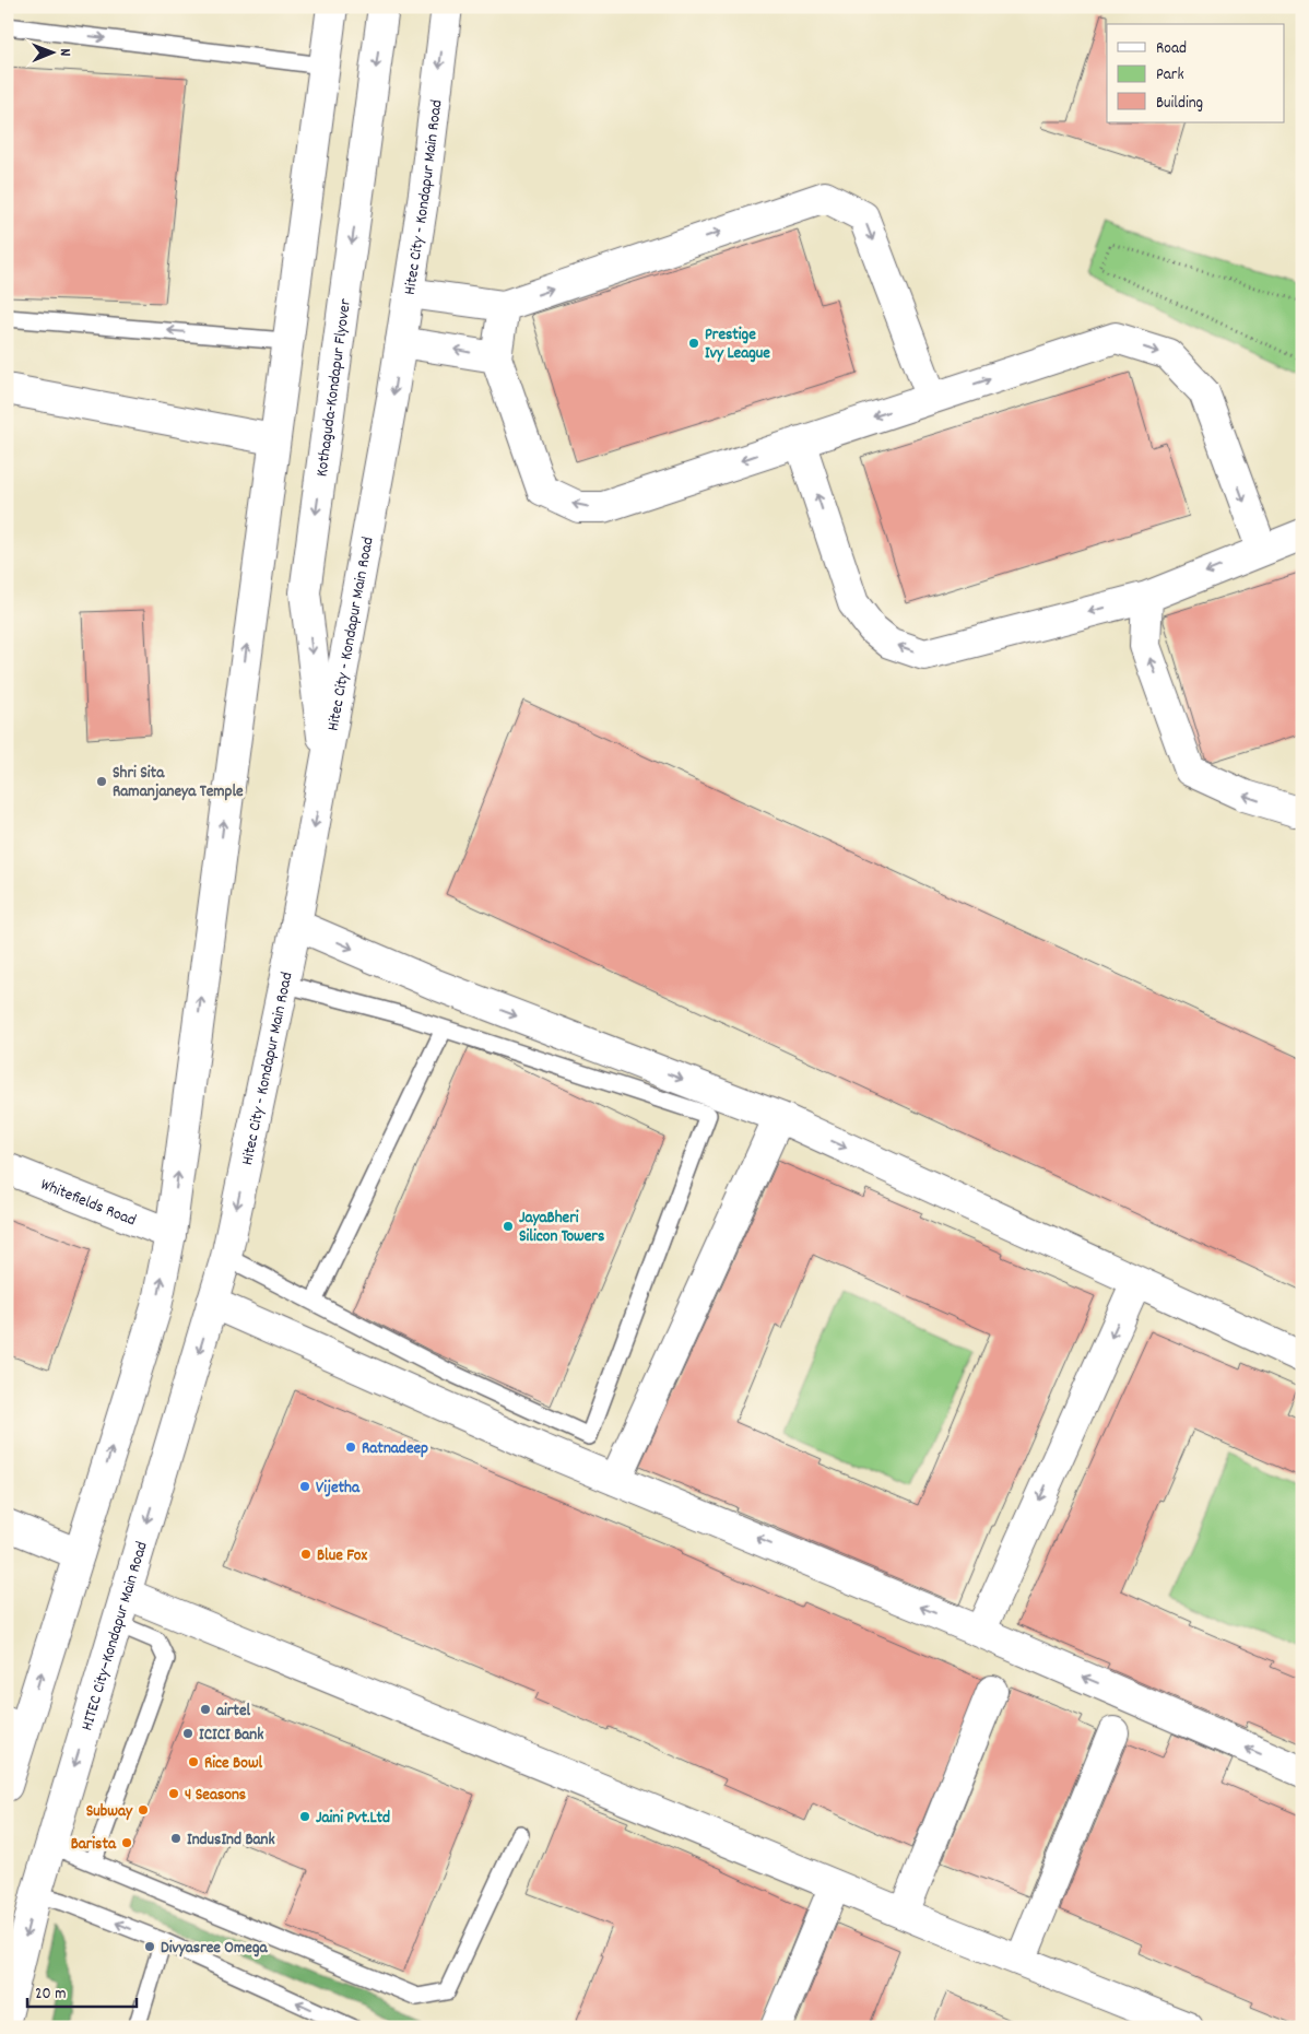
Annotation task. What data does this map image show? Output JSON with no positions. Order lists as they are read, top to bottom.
{
  "streets": {
    "street": [
      "Hitec City - Kondapur Main Road",
      "Kothaguda-Kondapur Flyover",
      "Whitefields Road",
      "HITEC City–Kondapur Main Road"
    ]
  },
  "crossings": [
    ["Hitec City - Kondapur Main Road", "Kothaguda-Kondapur Flyover"],
    ["Hitec City - Kondapur Main Road", "HITEC City–Kondapur Main Road"]
  ],
  "places": [
    "Prestige Ivy League",
    "Shri Sita Ramanjaneya Temple",
    "JayaBheri Silicon Towers",
    "Ratnadeep",
    "Vijetha",
    "Blue Fox",
    "airtel",
    "ICICI Bank",
    "Rice Bowl",
    "4 Seasons",
    "Subway",
    "Jaini Pvt.Ltd",
    "IndusInd Bank",
    "Barista",
    "Divyasree Omega"
  ],
  "legend": ["Road", "Park", "Building"],
  "scale_bar": "20 m",
  "north": "right"
}
